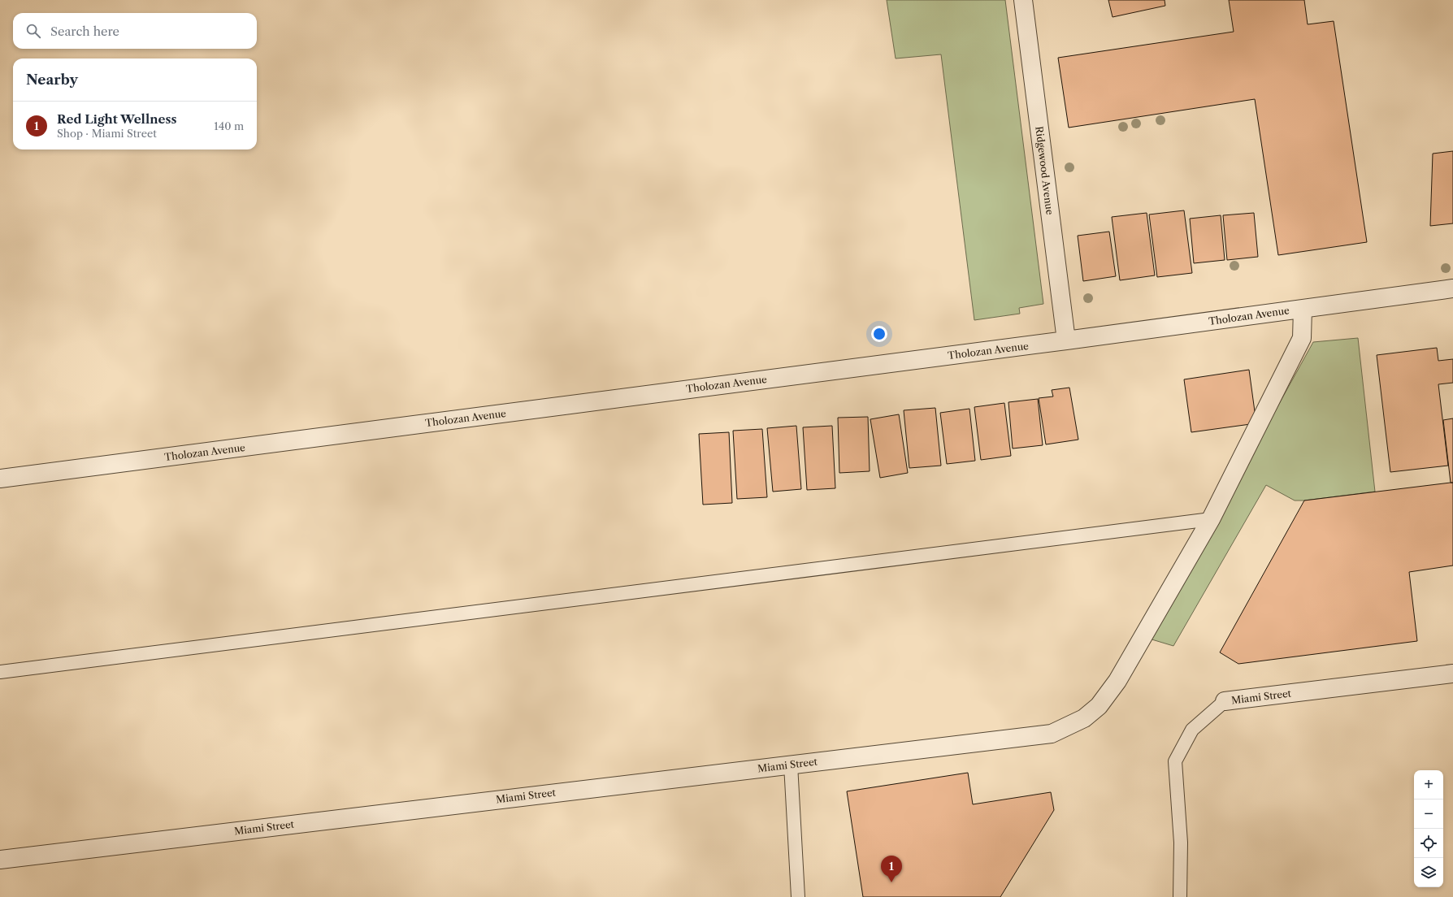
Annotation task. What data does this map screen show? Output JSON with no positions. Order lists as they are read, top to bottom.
{
  "streets": {
    "street": ["Ridgewood Avenue", "Tholozan Avenue", "Miami Street"]
  },
  "crossings": [
    ["Ridgewood Avenue", "Tholozan Avenue"],
    ["Tholozan Avenue", "Miami Street"]
  ],
  "page": {
    "search": "Search here",
    "heading": "Nearby",
    "list": [
      {
        "mark": "1",
        "name": "Red Light Wellness",
        "note": "Shop · Miami Street",
        "value": "140 m"
      }
    ],
    "map_buttons": ["+", "−"],
    "pins": "1"
  }
}
